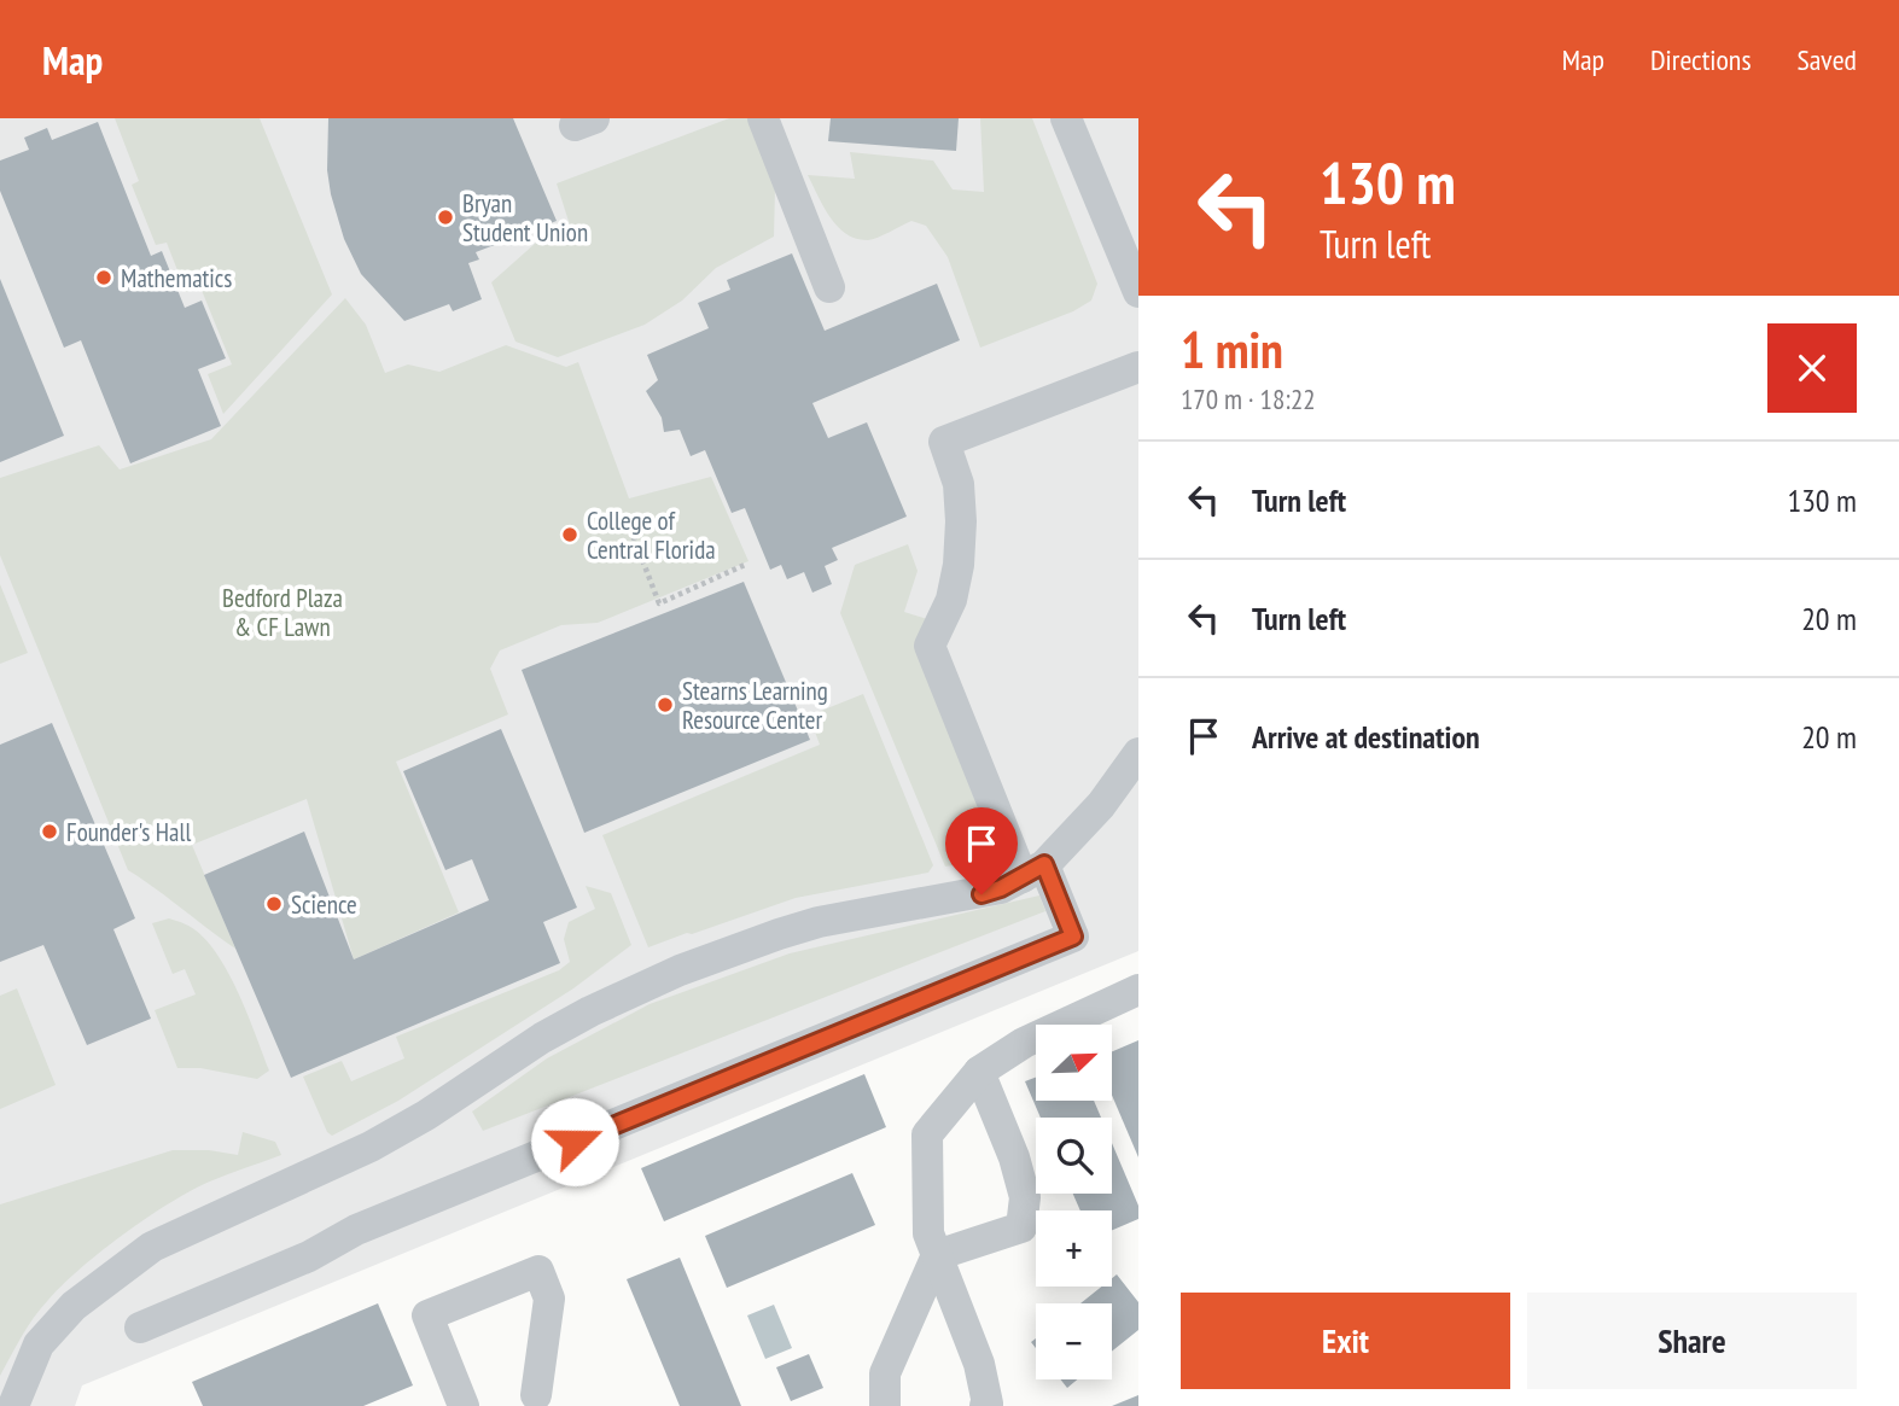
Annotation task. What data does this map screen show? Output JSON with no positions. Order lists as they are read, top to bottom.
{
  "parks": ["Bedford Plaza & CF Lawn"],
  "places": [
    "Bryan Student Union",
    "Mathematics",
    "College of Central Florida",
    "Stearns Learning Resource Center",
    "Founder's Hall",
    "Science"
  ],
  "north": "top right",
  "page": {
    "header": "Map",
    "nav": ["Map", "Directions", "Saved"],
    "turn": ["130 m", "Turn left"],
    "heading": ["1 min", "170 m · 18:22"],
    "list": [
      {
        "name": "Turn left",
        "value": "130 m"
      },
      {
        "name": "Turn left",
        "value": "20 m"
      },
      {
        "name": "Arrive at destination",
        "value": "20 m"
      }
    ],
    "map_buttons": ["+", "−"],
    "buttons": ["Exit", "Share"]
  }
}
